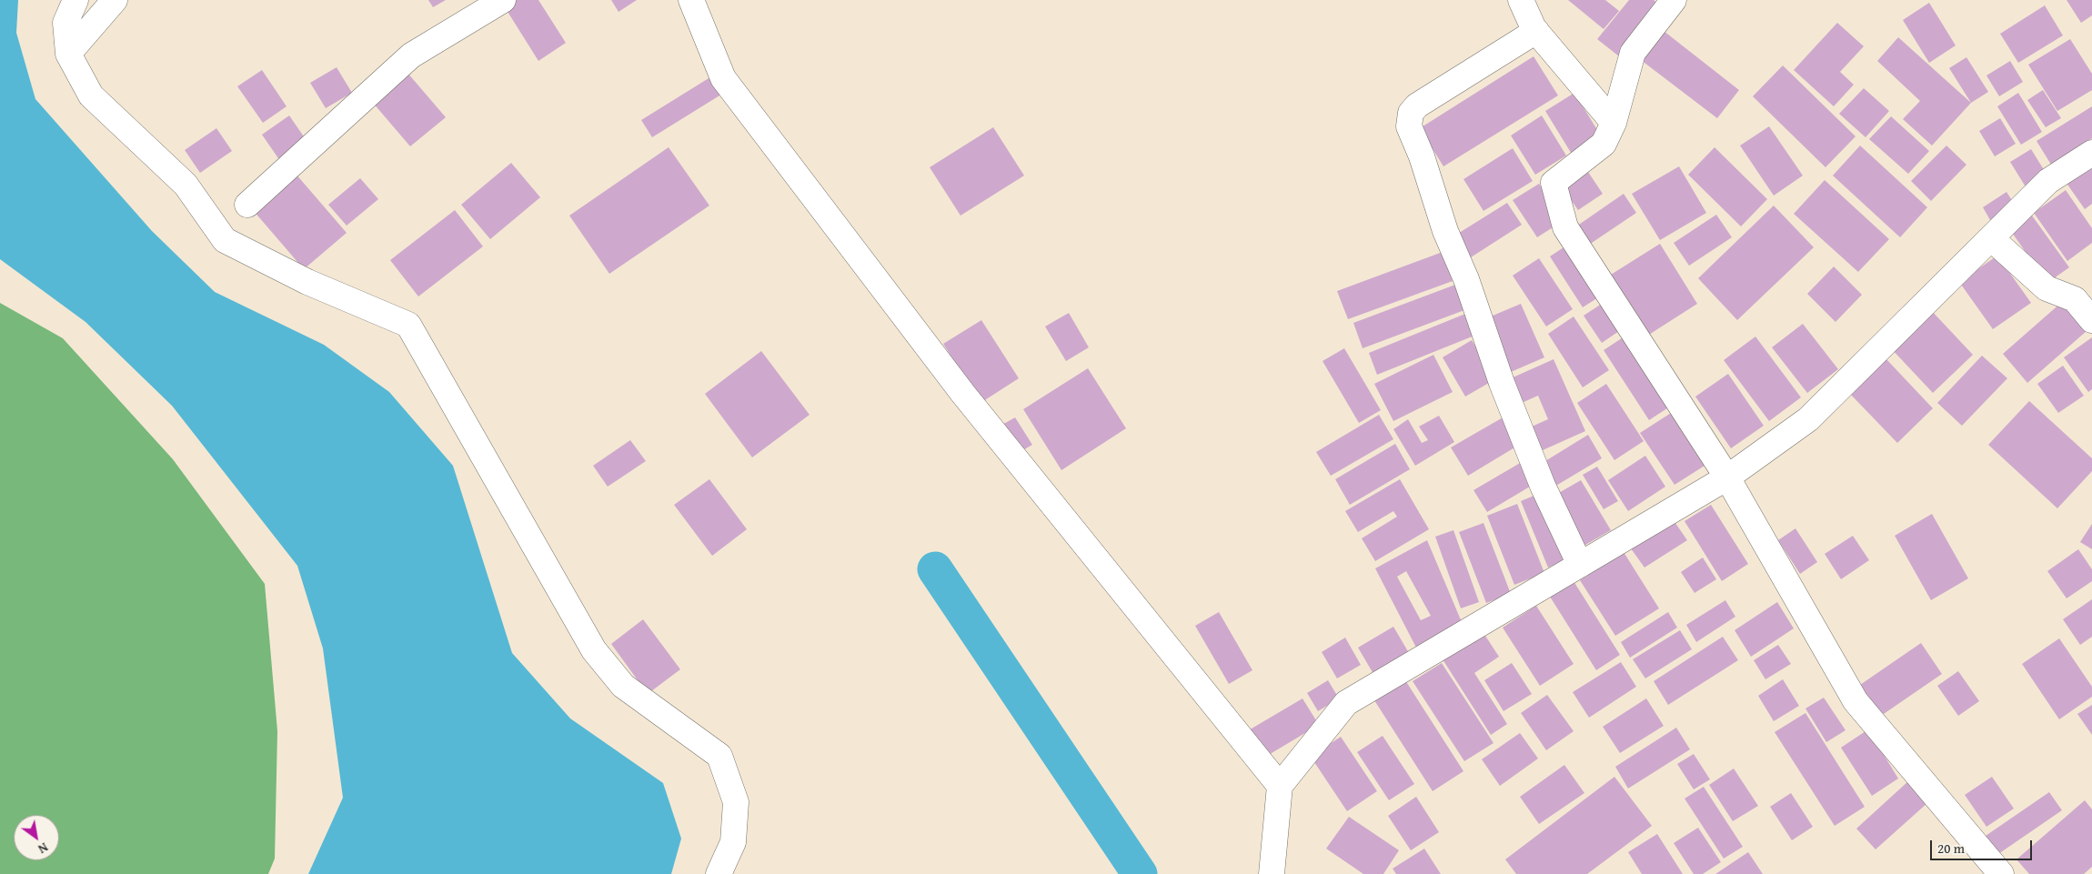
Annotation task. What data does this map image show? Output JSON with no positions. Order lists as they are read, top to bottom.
{
  "scale_bar": "20 m",
  "north": "bottom right"
}
